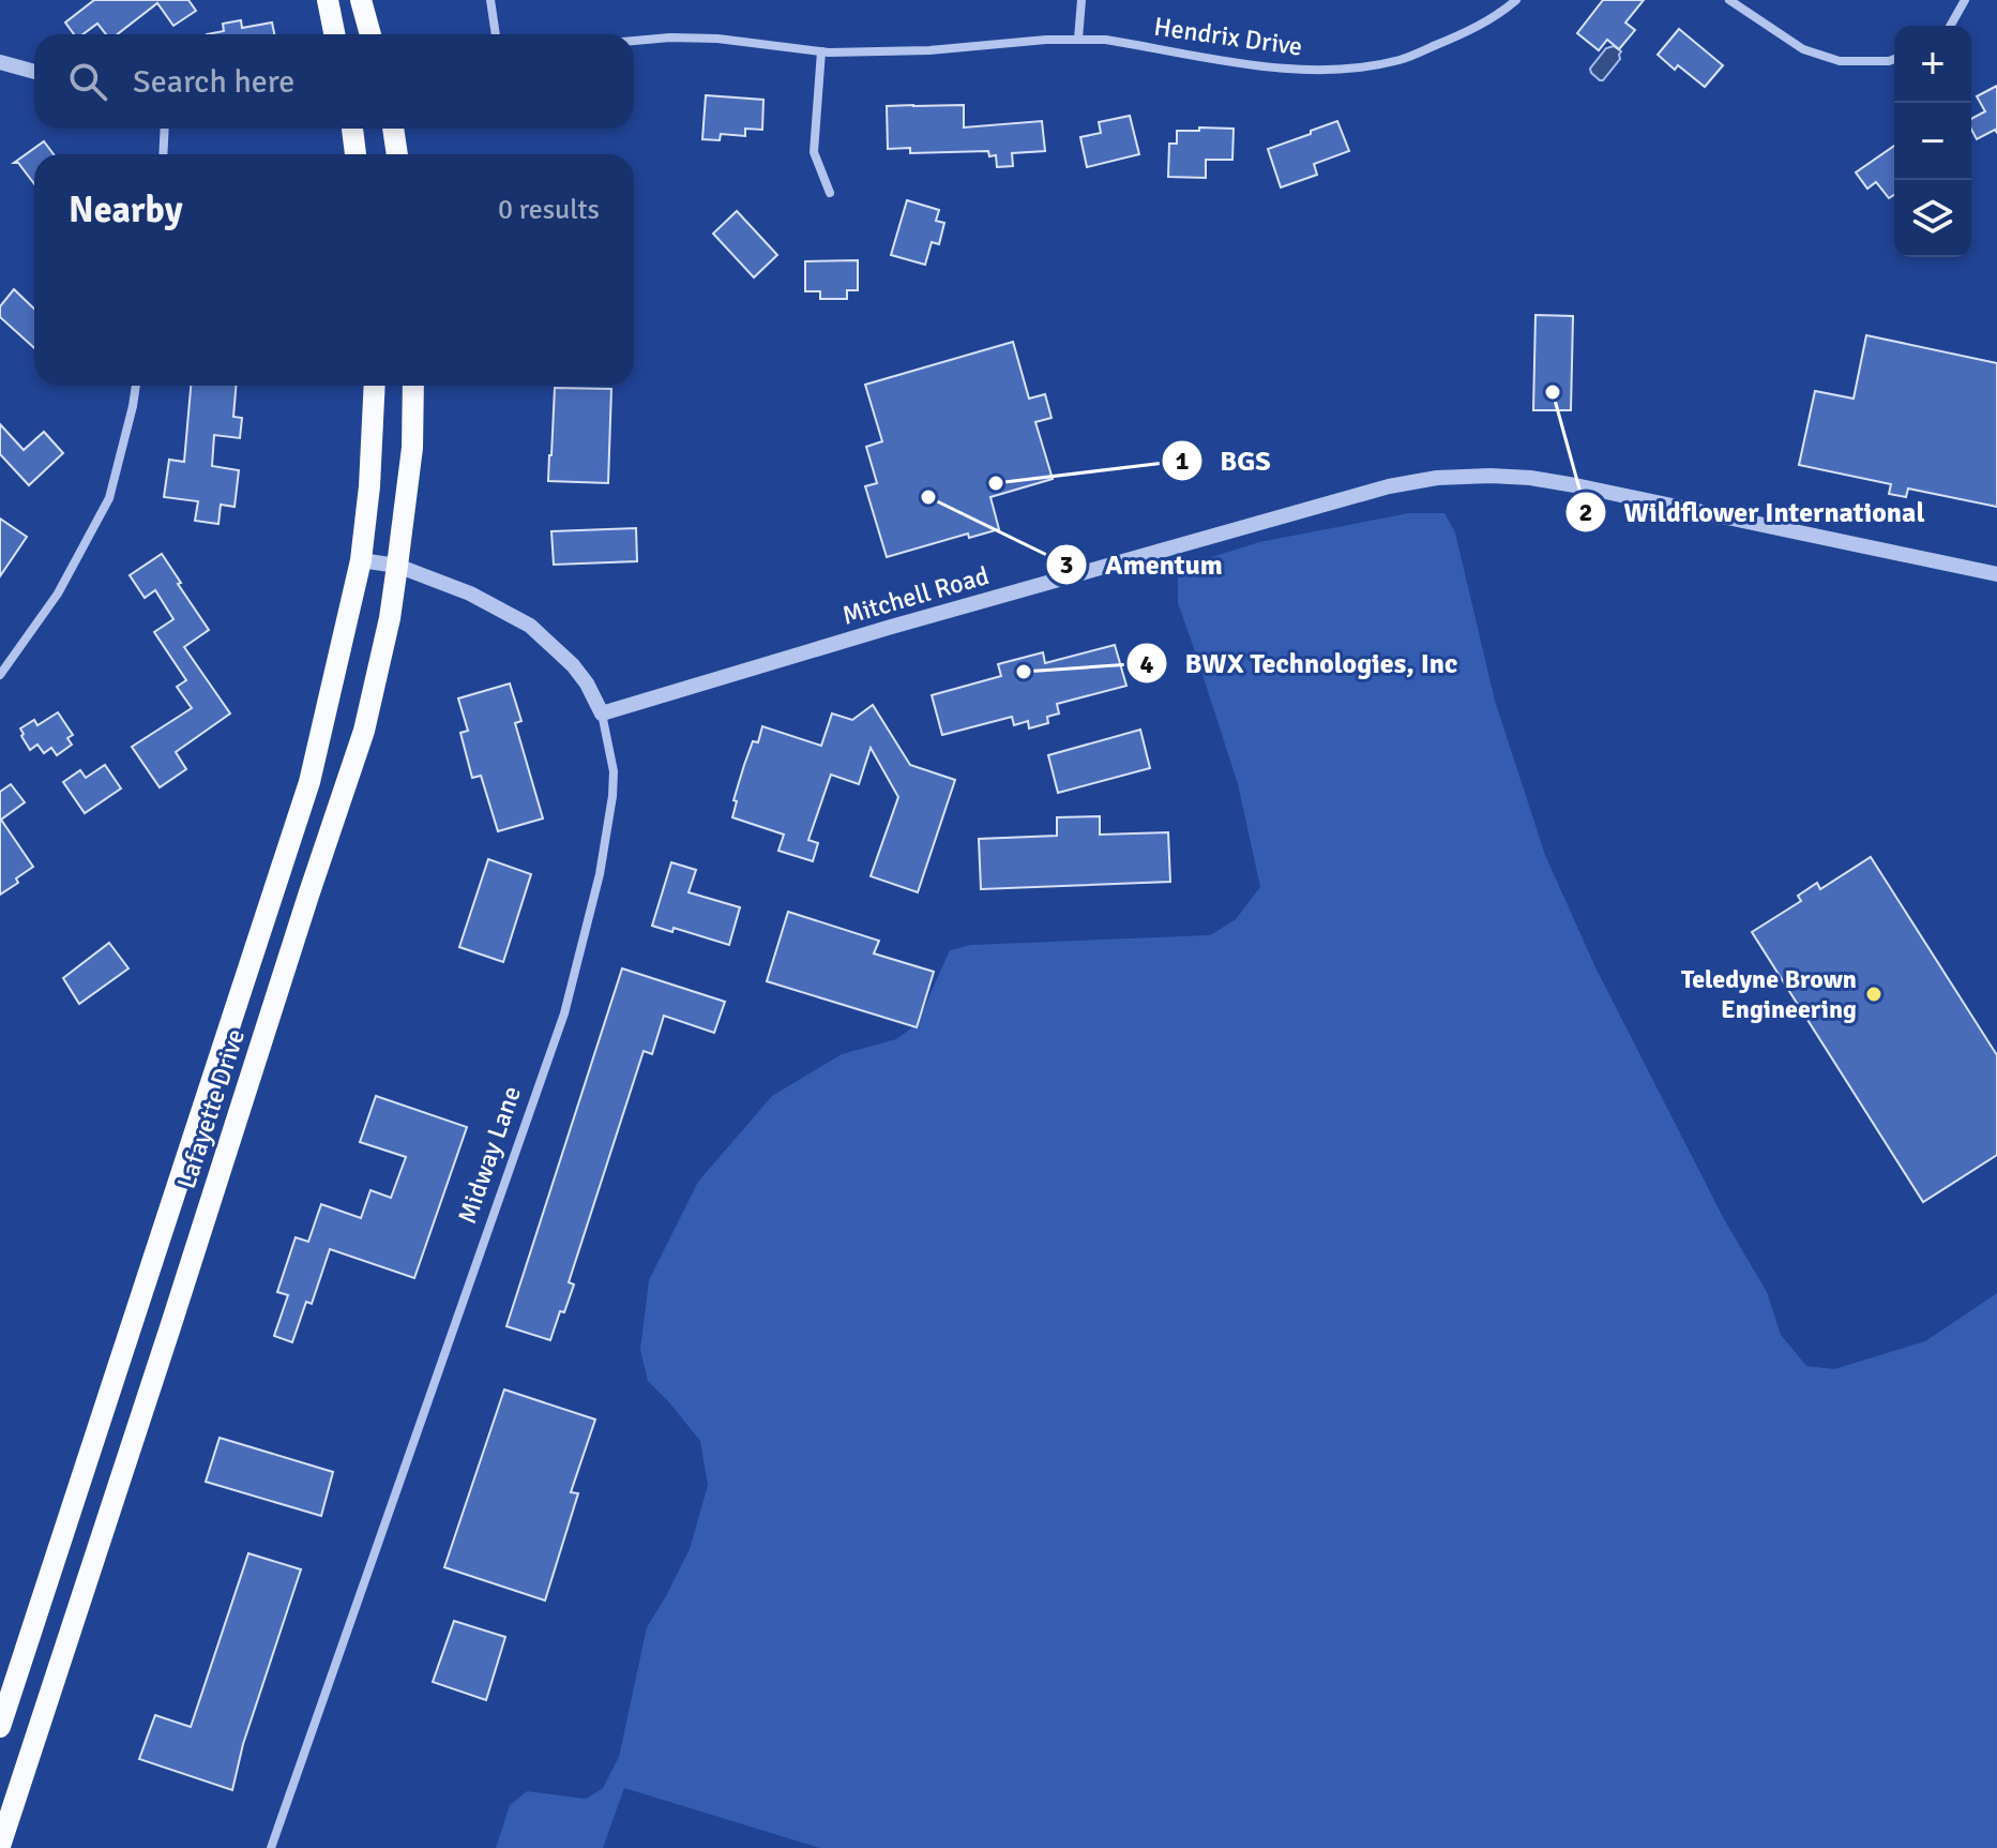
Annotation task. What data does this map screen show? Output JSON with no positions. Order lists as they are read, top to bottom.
{
  "streets": {
    "main road": ["Lafayette Drive"],
    "street": ["Hendrix Drive", "Mitchell Road", "Midway Lane"]
  },
  "crossings": [
    ["Mitchell Road", "Midway Lane"],
    ["Lafayette Drive", "Midway Lane"]
  ],
  "places": [
    "Wildflower International",
    "BGS",
    "Amentum",
    "BWX Technologies, Inc",
    "Teledyne Brown Engineering"
  ],
  "page": {
    "map_buttons": ["+", "−"],
    "search": "Search here",
    "heading": ["Nearby", "0 results"]
  }
}
